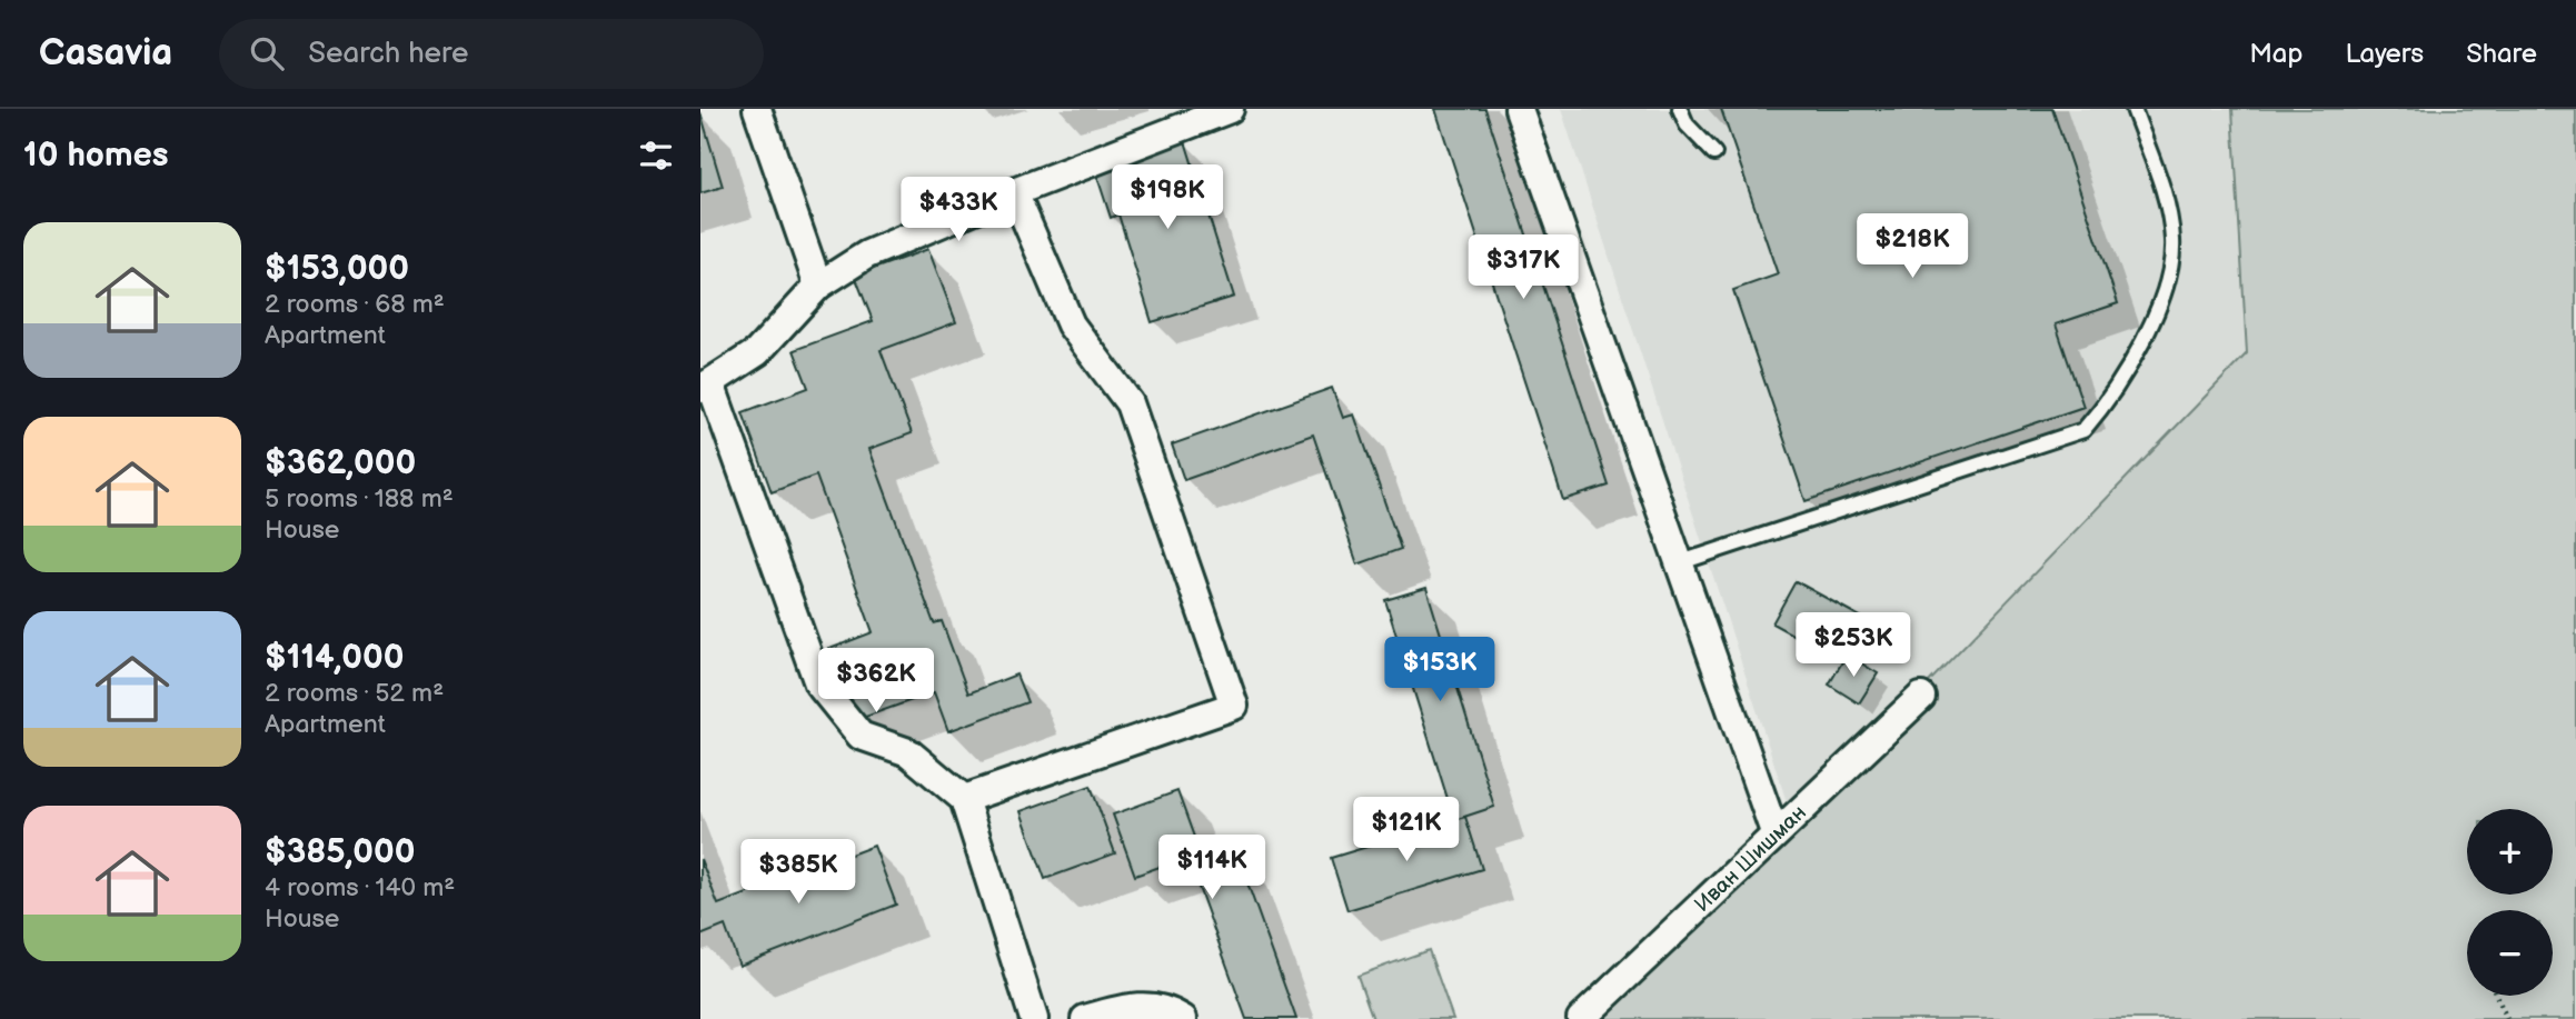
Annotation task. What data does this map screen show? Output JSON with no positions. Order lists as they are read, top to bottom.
{
  "streets": {
    "street": ["Иван Шишман"]
  },
  "page": {
    "header": "Casavia",
    "search": "Search here",
    "nav": ["Map", "Layers", "Share"],
    "heading": "10 homes",
    "price": [
      "$198K",
      "$433K",
      "$218K",
      "$317K",
      "$253K",
      "$153K",
      "$362K",
      "$121K",
      "$114K",
      "$385K"
    ],
    "list": [
      {
        "name": "$153,000",
        "note": "2 rooms · 68 m² · Apartment"
      },
      {
        "name": "$362,000",
        "note": "5 rooms · 188 m² · House"
      },
      {
        "name": "$114,000",
        "note": "2 rooms · 52 m² · Apartment"
      },
      {
        "name": "$385,000",
        "note": "4 rooms · 140 m² · House"
      }
    ],
    "map_buttons": ["+", "−"]
  }
}
